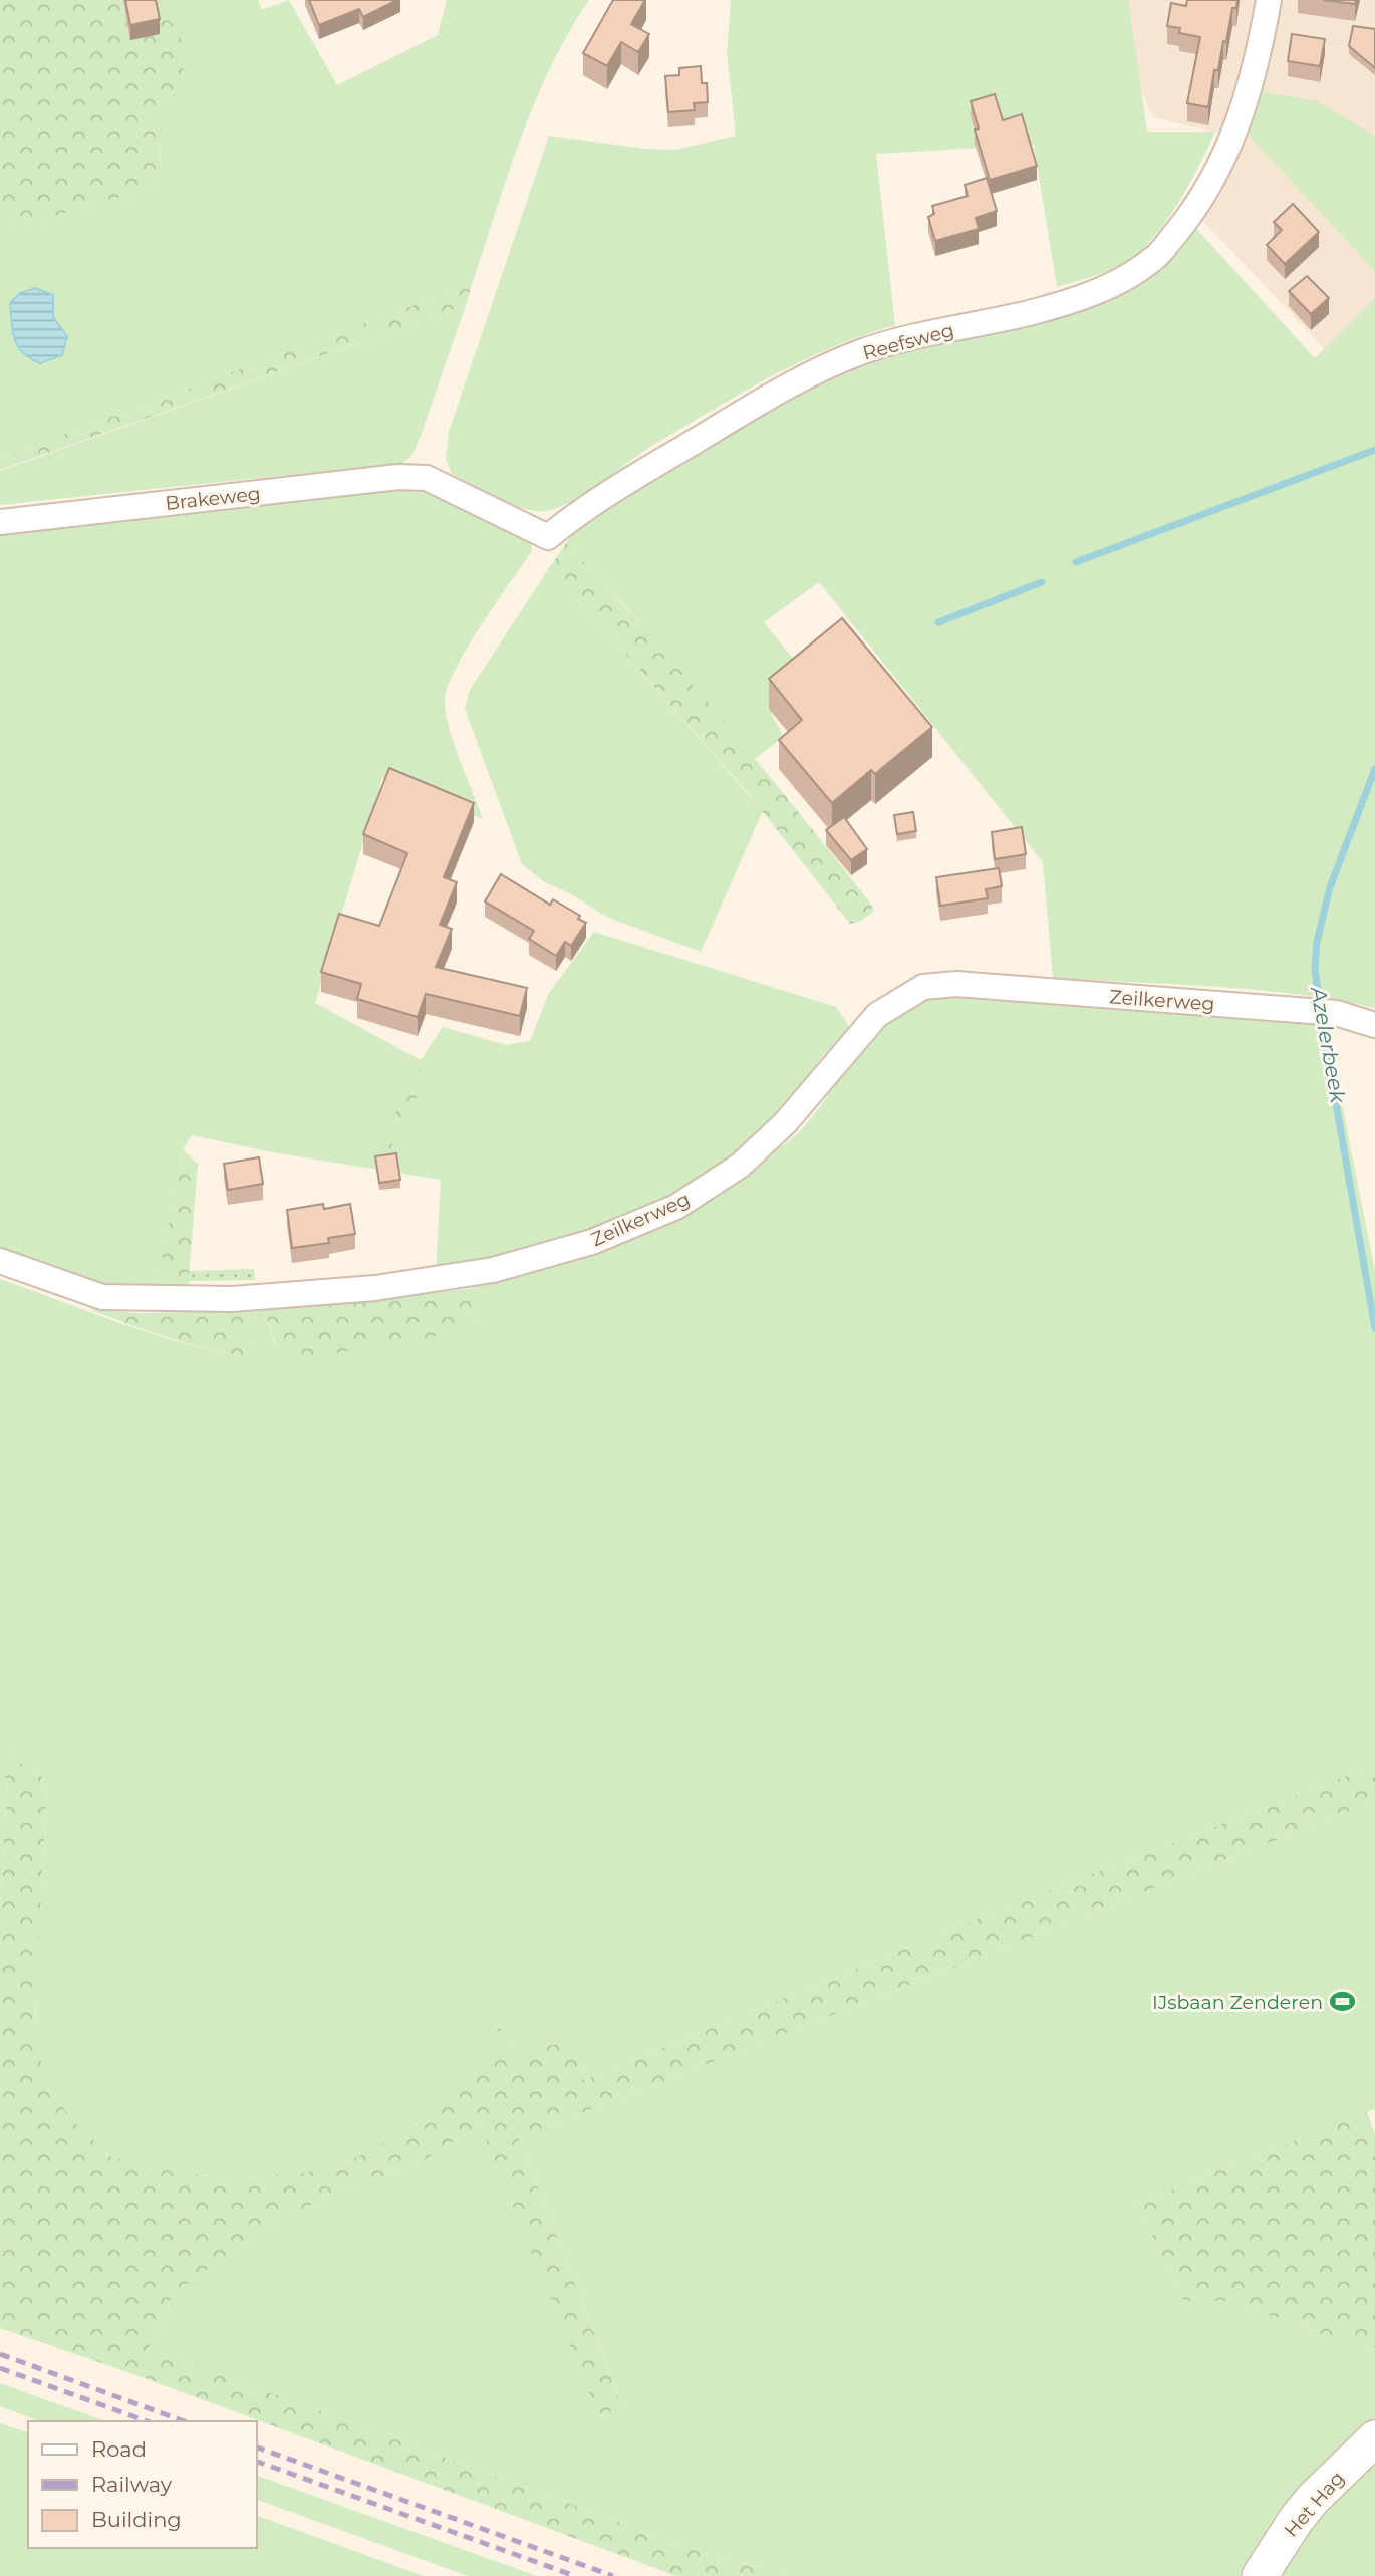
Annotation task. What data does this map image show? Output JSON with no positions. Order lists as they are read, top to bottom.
{
  "streets": {
    "street": [
      "Reefsweg",
      "Brakeweg",
      "Zeilkerweg",
      "Het Hag"
    ]
  },
  "crossings": [
    ["Reefsweg", "Brakeweg"]
  ],
  "water": ["Azelerbeek"],
  "places": {
    "sports": ["IJsbaan Zenderen"]
  },
  "legend": ["Road", "Railway", "Building"]
}
